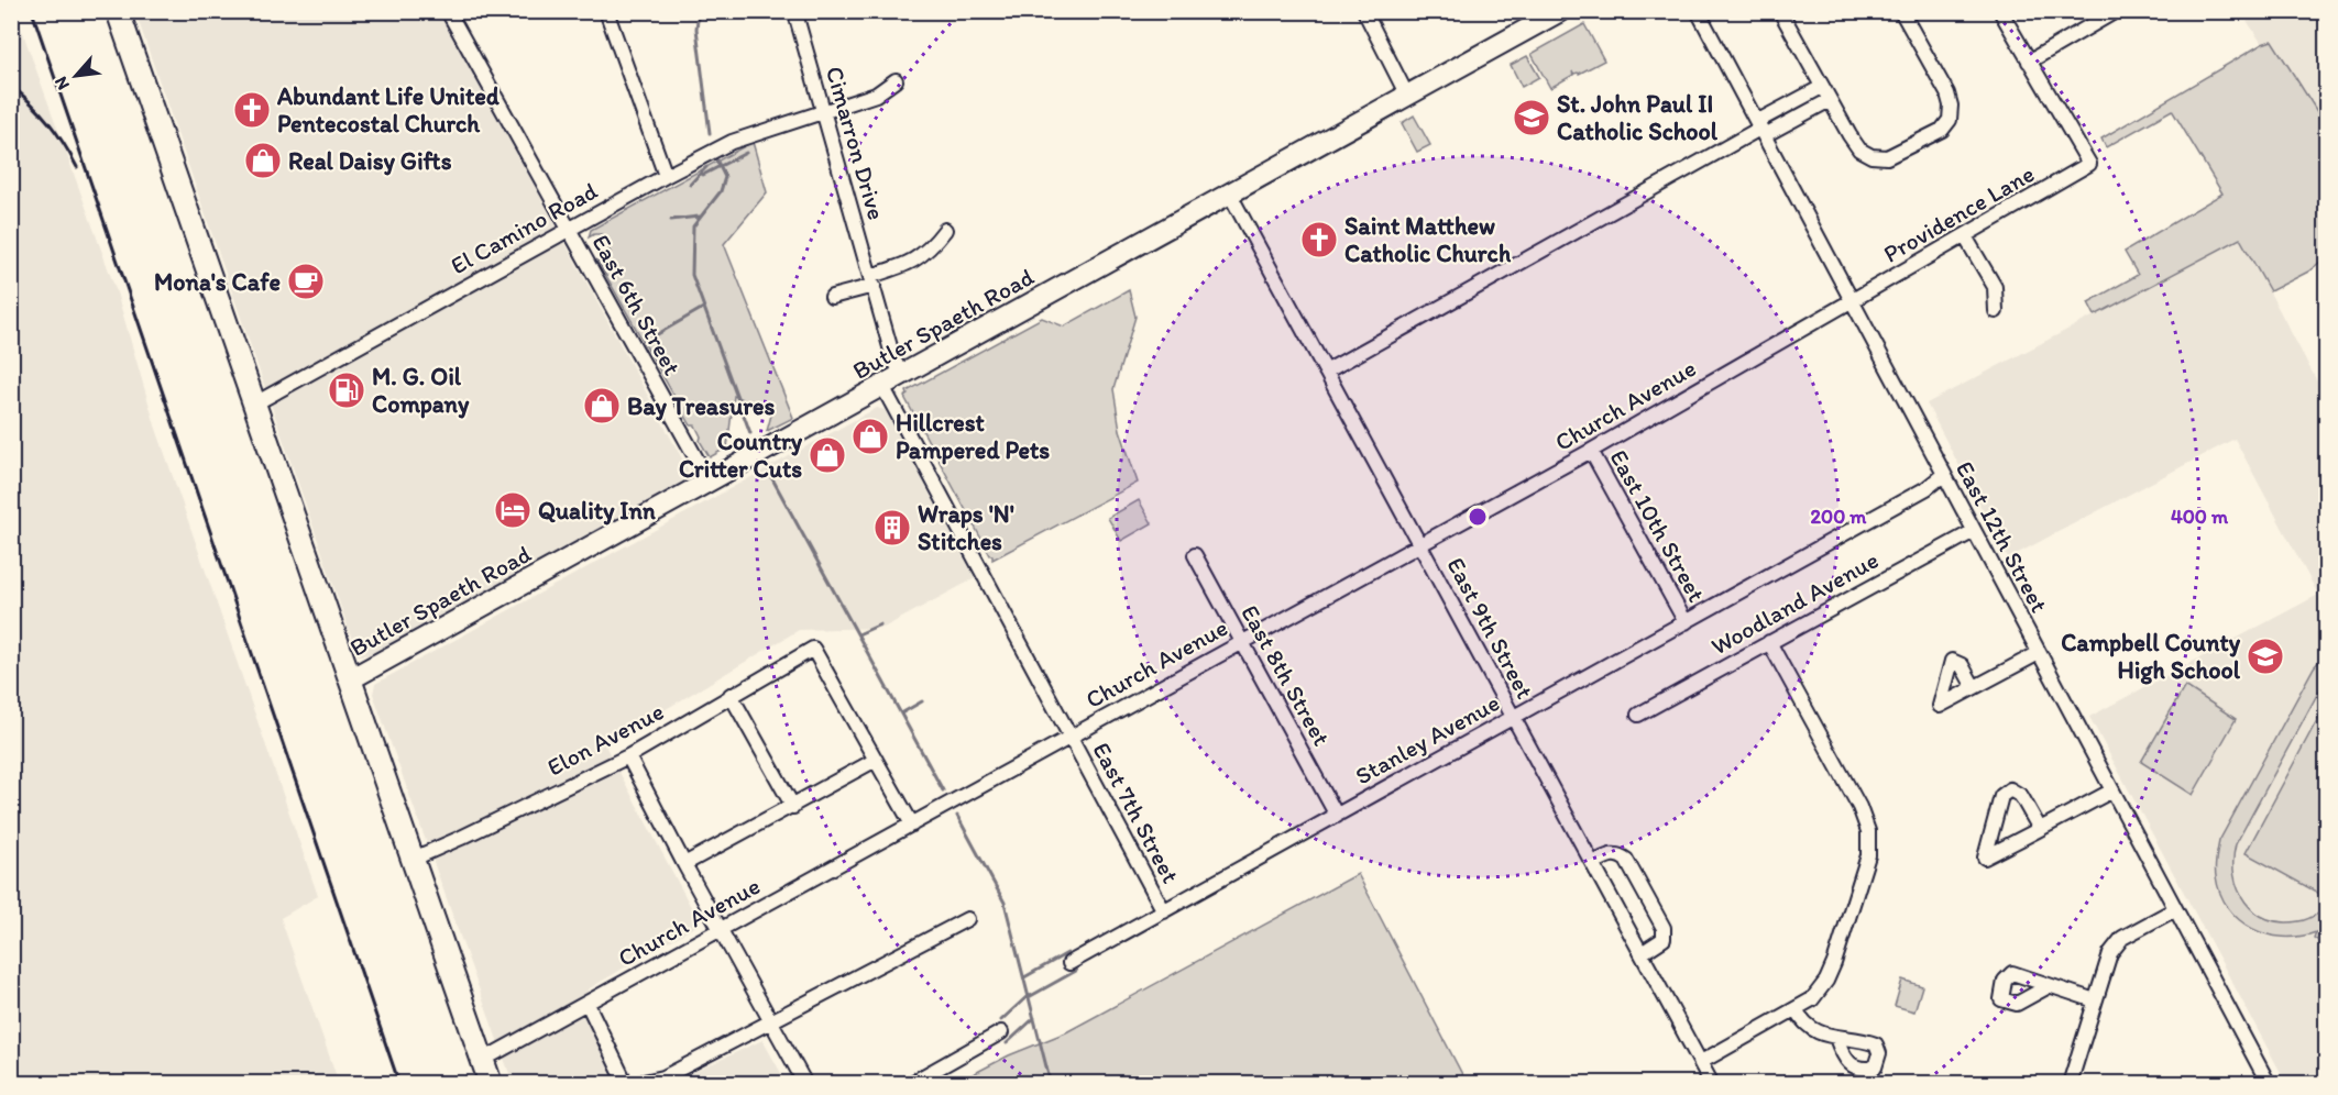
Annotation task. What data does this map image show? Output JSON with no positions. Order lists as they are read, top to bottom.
{
  "streets": {
    "main road": ["Butler Spaeth Road"],
    "street": [
      "Cimarron Drive",
      "Providence Lane",
      "El Camino Road",
      "East 6th Street",
      "Church Avenue",
      "East 10th Street",
      "East 12th Street",
      "Woodland Avenue",
      "East 9th Street",
      "East 8th Street",
      "Elon Avenue",
      "Stanley Avenue",
      "East 7th Street"
    ]
  },
  "crossings": [
    ["Cimarron Drive", "El Camino Road"],
    ["Cimarron Drive", "Butler Spaeth Road"],
    ["Providence Lane", "Church Avenue"],
    ["Providence Lane", "East 12th Street"],
    ["El Camino Road", "East 6th Street"],
    ["East 6th Street", "Butler Spaeth Road"],
    ["Butler Spaeth Road", "East 9th Street"],
    ["Butler Spaeth Road", "East 7th Street"],
    ["Church Avenue", "East 10th Street"],
    ["Church Avenue", "East 12th Street"],
    ["Church Avenue", "East 9th Street"],
    ["Church Avenue", "East 8th Street"],
    ["Church Avenue", "East 7th Street"],
    ["East 10th Street", "Stanley Avenue"],
    ["East 12th Street", "Woodland Avenue"],
    ["East 12th Street", "Stanley Avenue"],
    ["East 9th Street", "Stanley Avenue"],
    ["East 8th Street", "Stanley Avenue"],
    ["Stanley Avenue", "East 7th Street"]
  ],
  "places": {
    "church": ["Abundant Life United Pentecostal Church", "Saint Matthew Catholic Church"],
    "school or university": ["St. John Paul II Catholic School", "Campbell County High School"],
    "shop": [
      "Real Daisy Gifts",
      "Bay Treasures",
      "Hillcrest Pampered Pets",
      "Country Critter Cuts"
    ],
    "cafe": ["Mona's Cafe"],
    "fuel station": ["M. G. Oil Company"],
    "hotel": ["Quality Inn"],
    "building": ["Wraps 'N' Stitches"]
  },
  "north": "bottom left",
  "rings": ["200 m", "400 m"]
}
